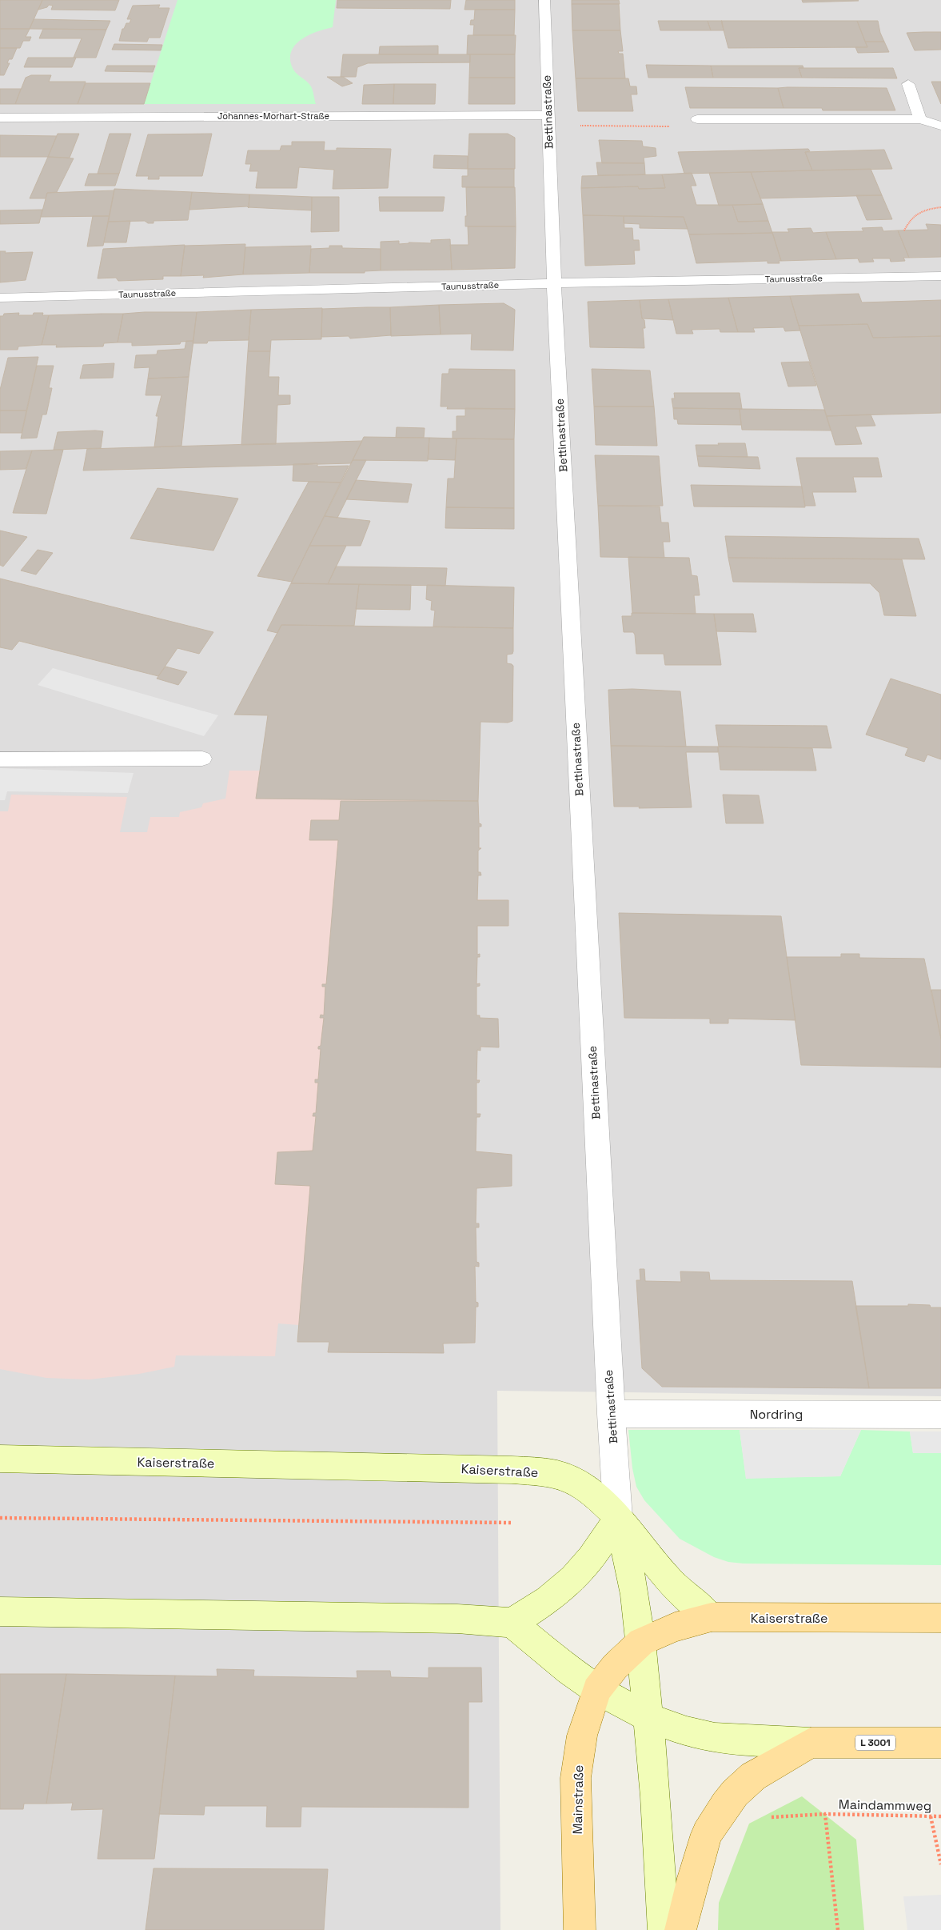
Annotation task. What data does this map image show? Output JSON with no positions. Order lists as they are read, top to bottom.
{
  "streets": {
    "main road": ["Kaiserstraße", "L 3001", "Mainstraße"],
    "street": [
      "Bettinastraße",
      "Johannes-Morhart-Straße",
      "Taunusstraße",
      "Nordring"
    ],
    "path": ["Maindammweg"]
  },
  "crossings": [
    ["Bettinastraße", "Johannes-Morhart-Straße"],
    ["Bettinastraße", "Taunusstraße"],
    ["Bettinastraße", "Nordring"],
    ["Bettinastraße", "Kaiserstraße"],
    ["Kaiserstraße", "Mainstraße"],
    ["L 3001", "Mainstraße"]
  ]
}
